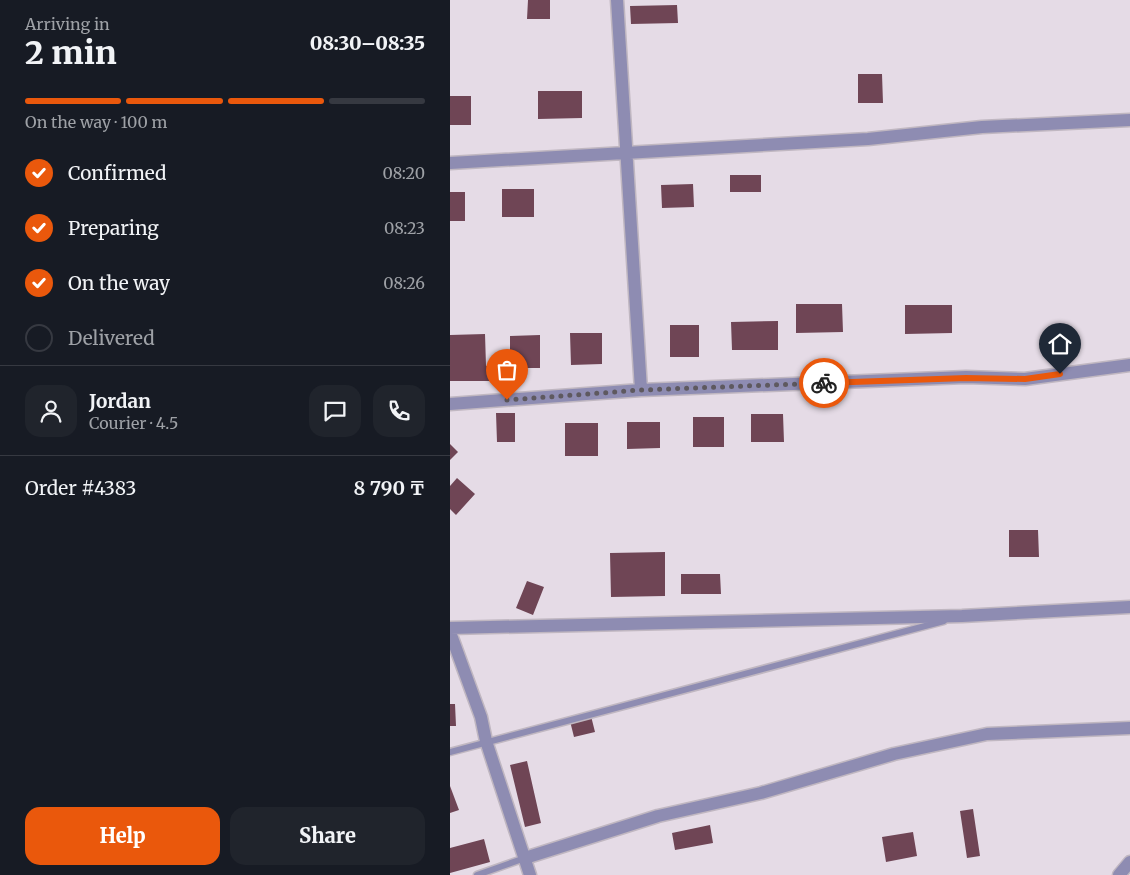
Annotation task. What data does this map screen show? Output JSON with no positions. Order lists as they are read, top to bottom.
{
  "page": {
    "heading": ["2 min", "Arriving in", "08:30–08:35"],
    "panel": [
      "Jordan",
      "Courier · 4.5",
      "Order #4383",
      "8 790 ₸"
    ],
    "bar": "On the way · 100 m",
    "list": [
      ["Confirmed", "08:20"],
      ["Preparing", "08:23"],
      ["On the way", "08:26"],
      "Delivered"
    ],
    "buttons": ["Help", "Share"]
  }
}
